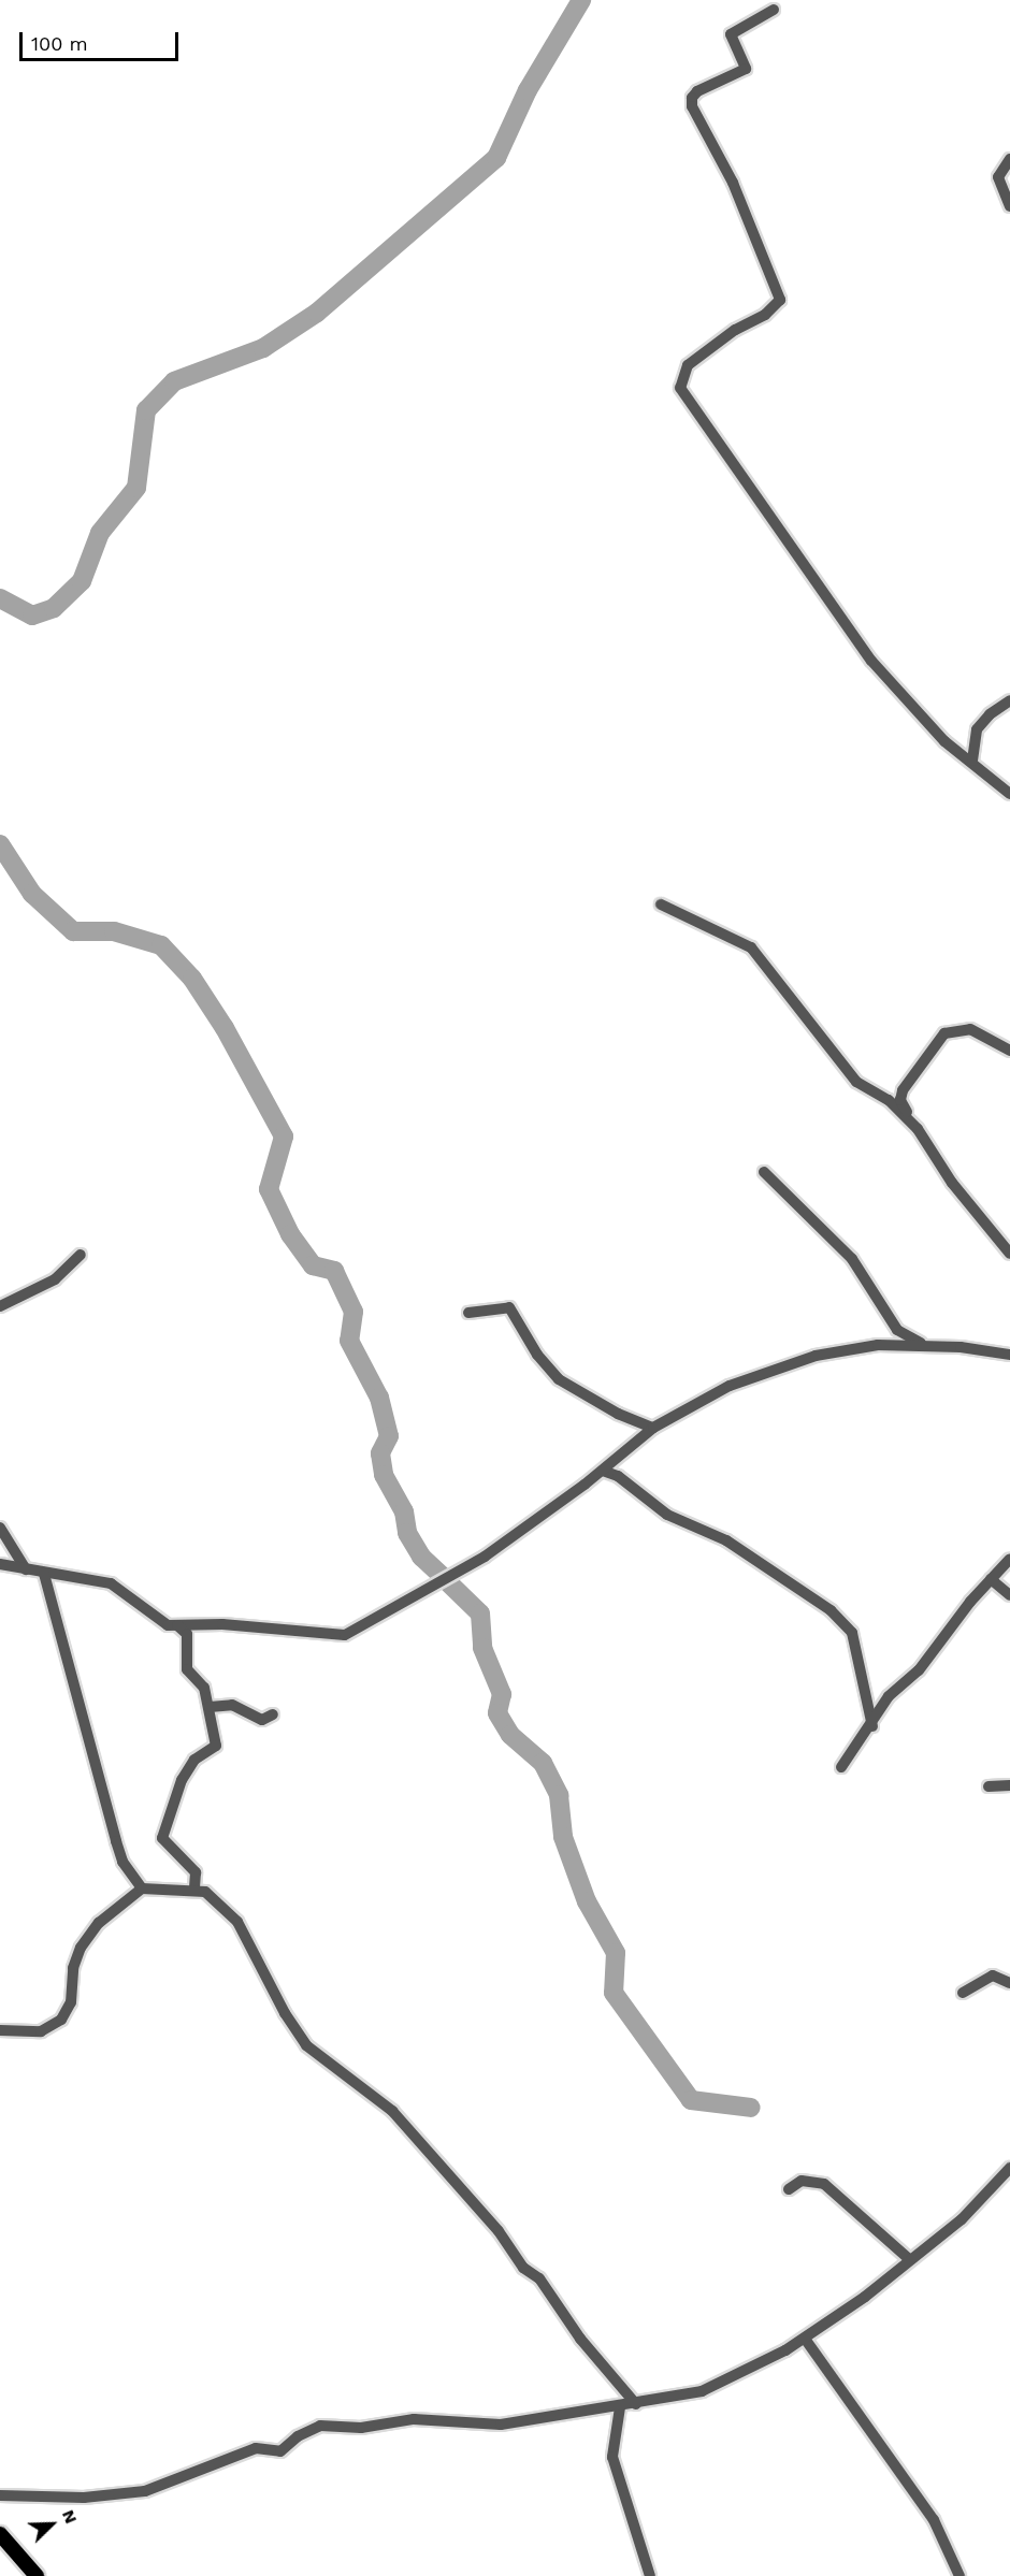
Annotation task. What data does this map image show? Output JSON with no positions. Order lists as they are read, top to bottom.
{
  "scale_bar": "100 m",
  "north": "top right"
}
